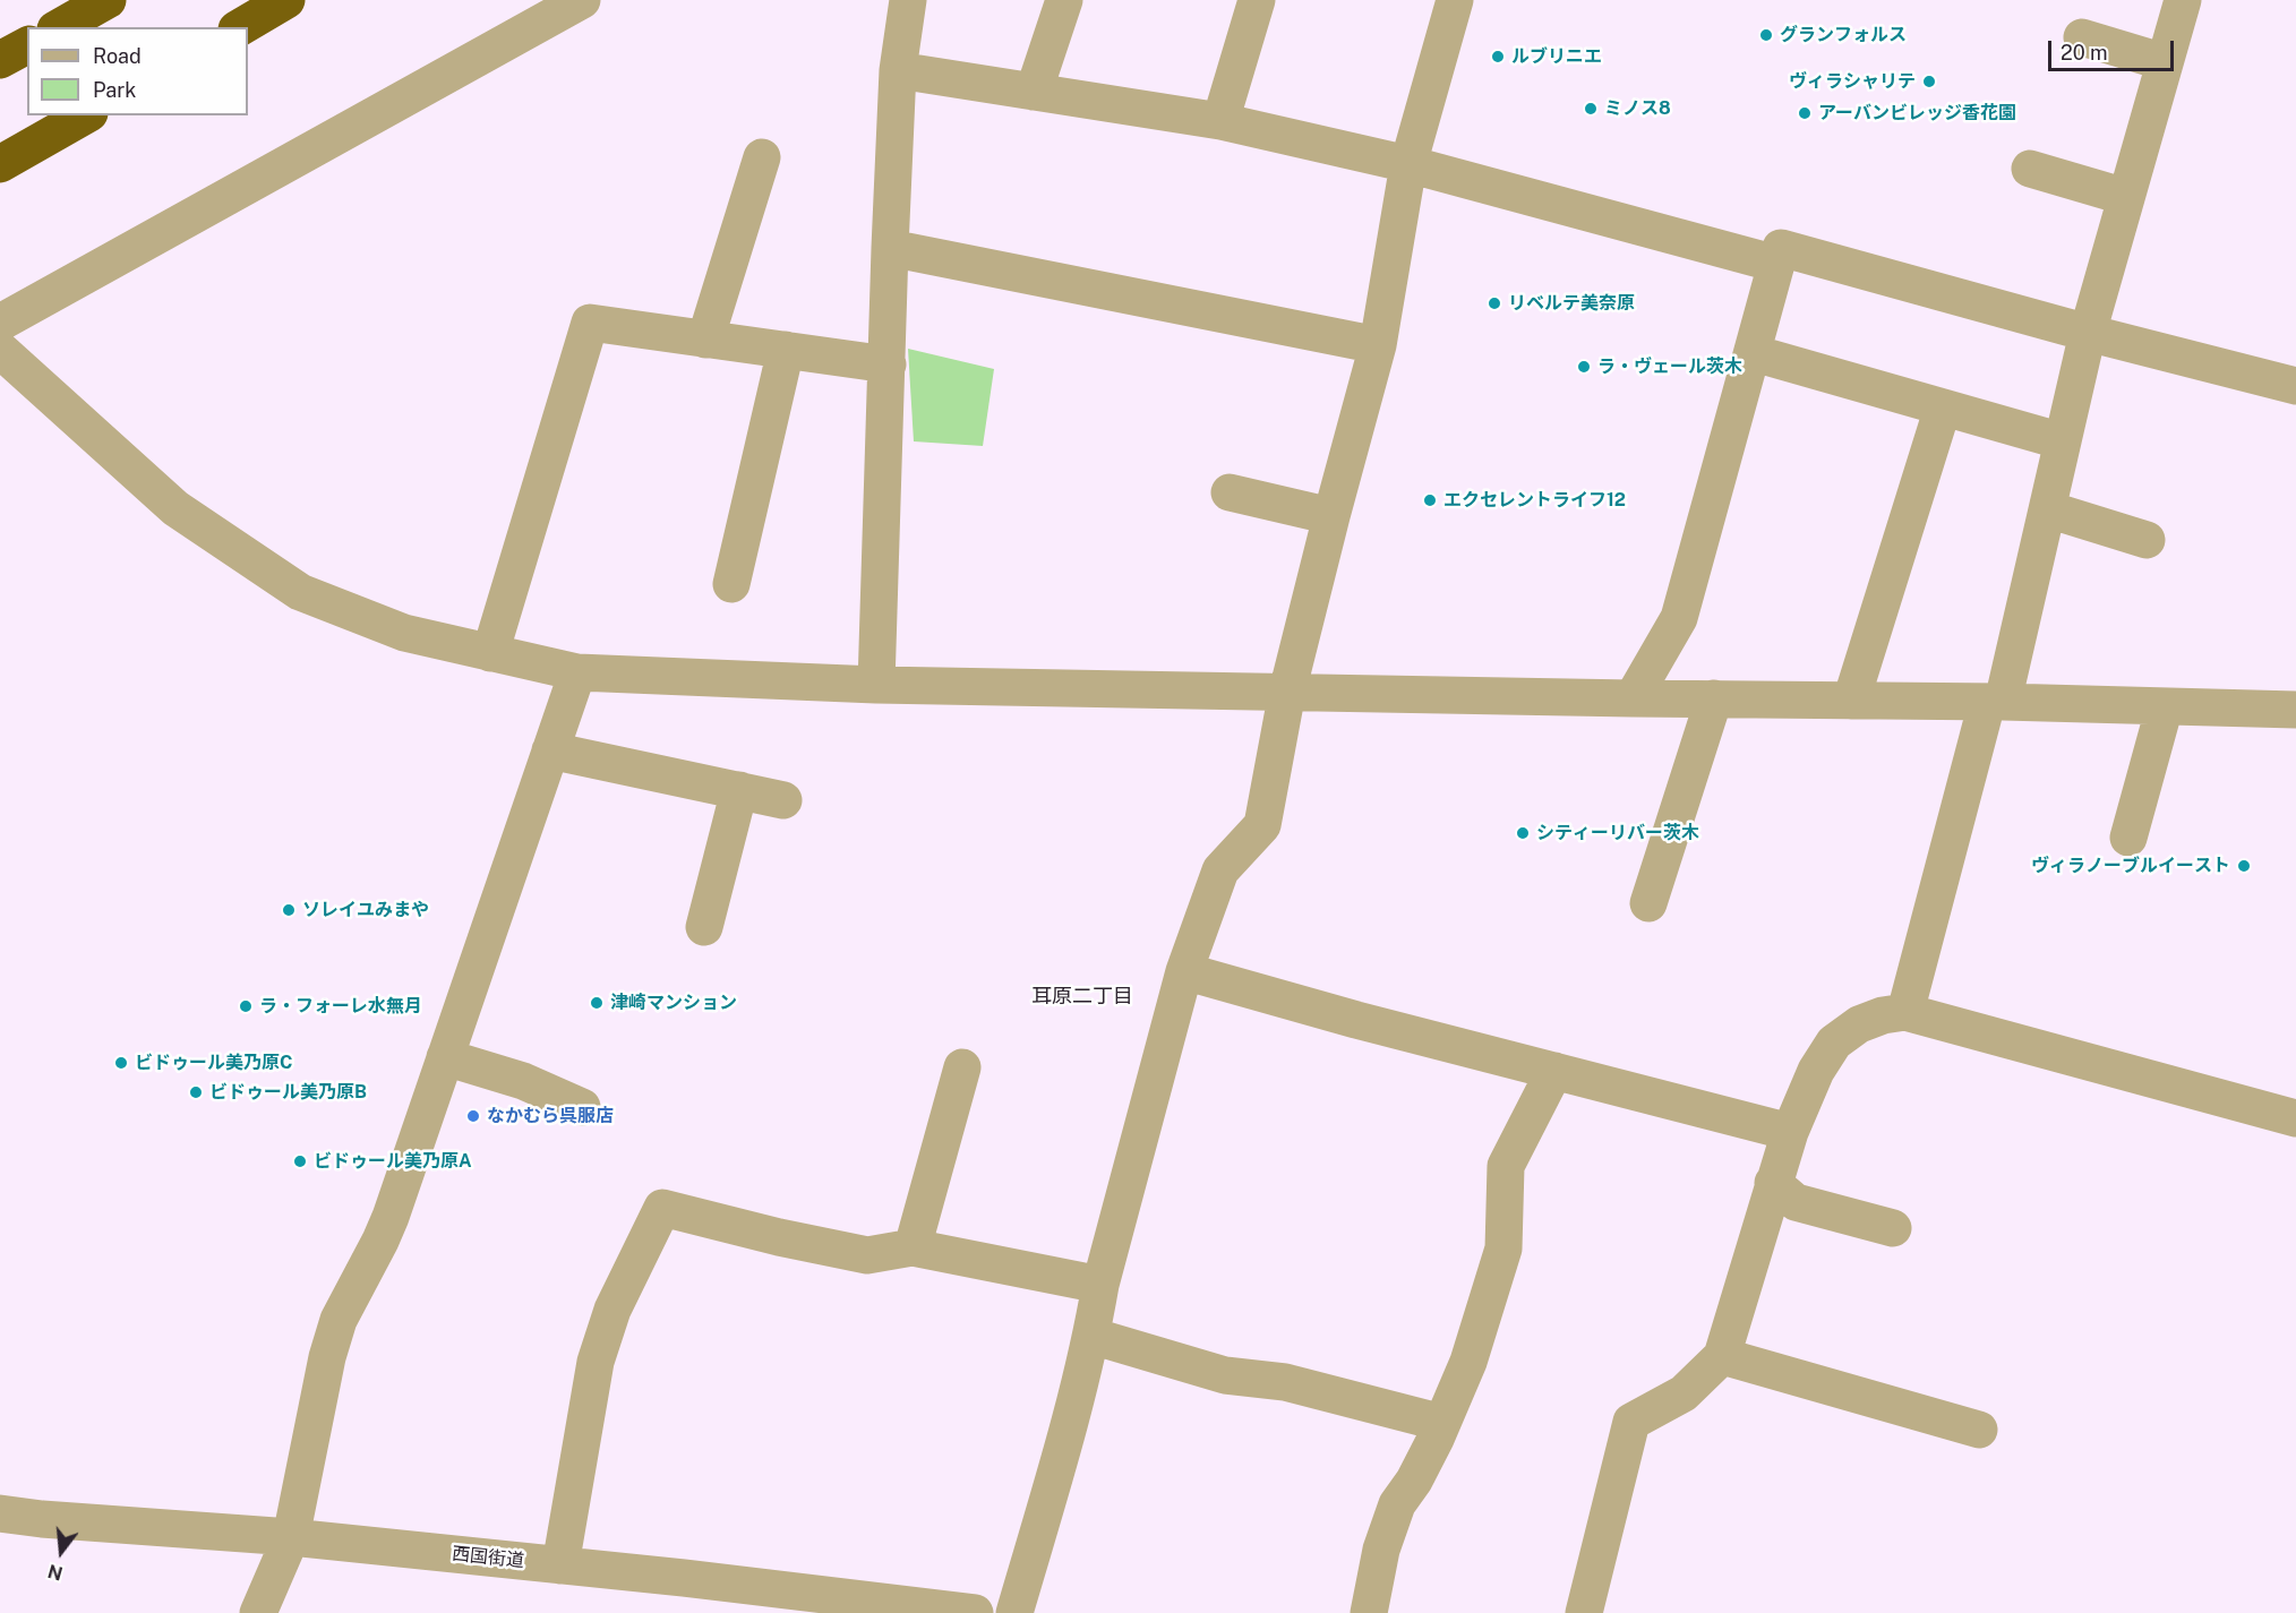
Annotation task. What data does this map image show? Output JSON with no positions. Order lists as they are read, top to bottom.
{
  "streets": {
    "street": ["西国街道"]
  },
  "districts": ["耳原二丁目"],
  "places": [
    "グランフォルス",
    "ルブリニエ",
    "ヴィラシャリテ",
    "ミノス8",
    "アーバンビレッジ香花園",
    "リベルテ美奈原",
    "ラ・ヴェール茨木",
    "エクセレントライフ12",
    "シティーリバー茨木",
    "ヴィラノーブルイースト",
    "ソレイユみまや",
    "津崎マンション",
    "ラ・フォーレ水無月",
    "ビドゥール美乃原C",
    "ビドゥール美乃原B",
    "なかむら呉服店",
    "ビドゥール美乃原A"
  ],
  "legend": ["Road", "Park"],
  "scale_bar": "20 m",
  "north": "bottom"
}
